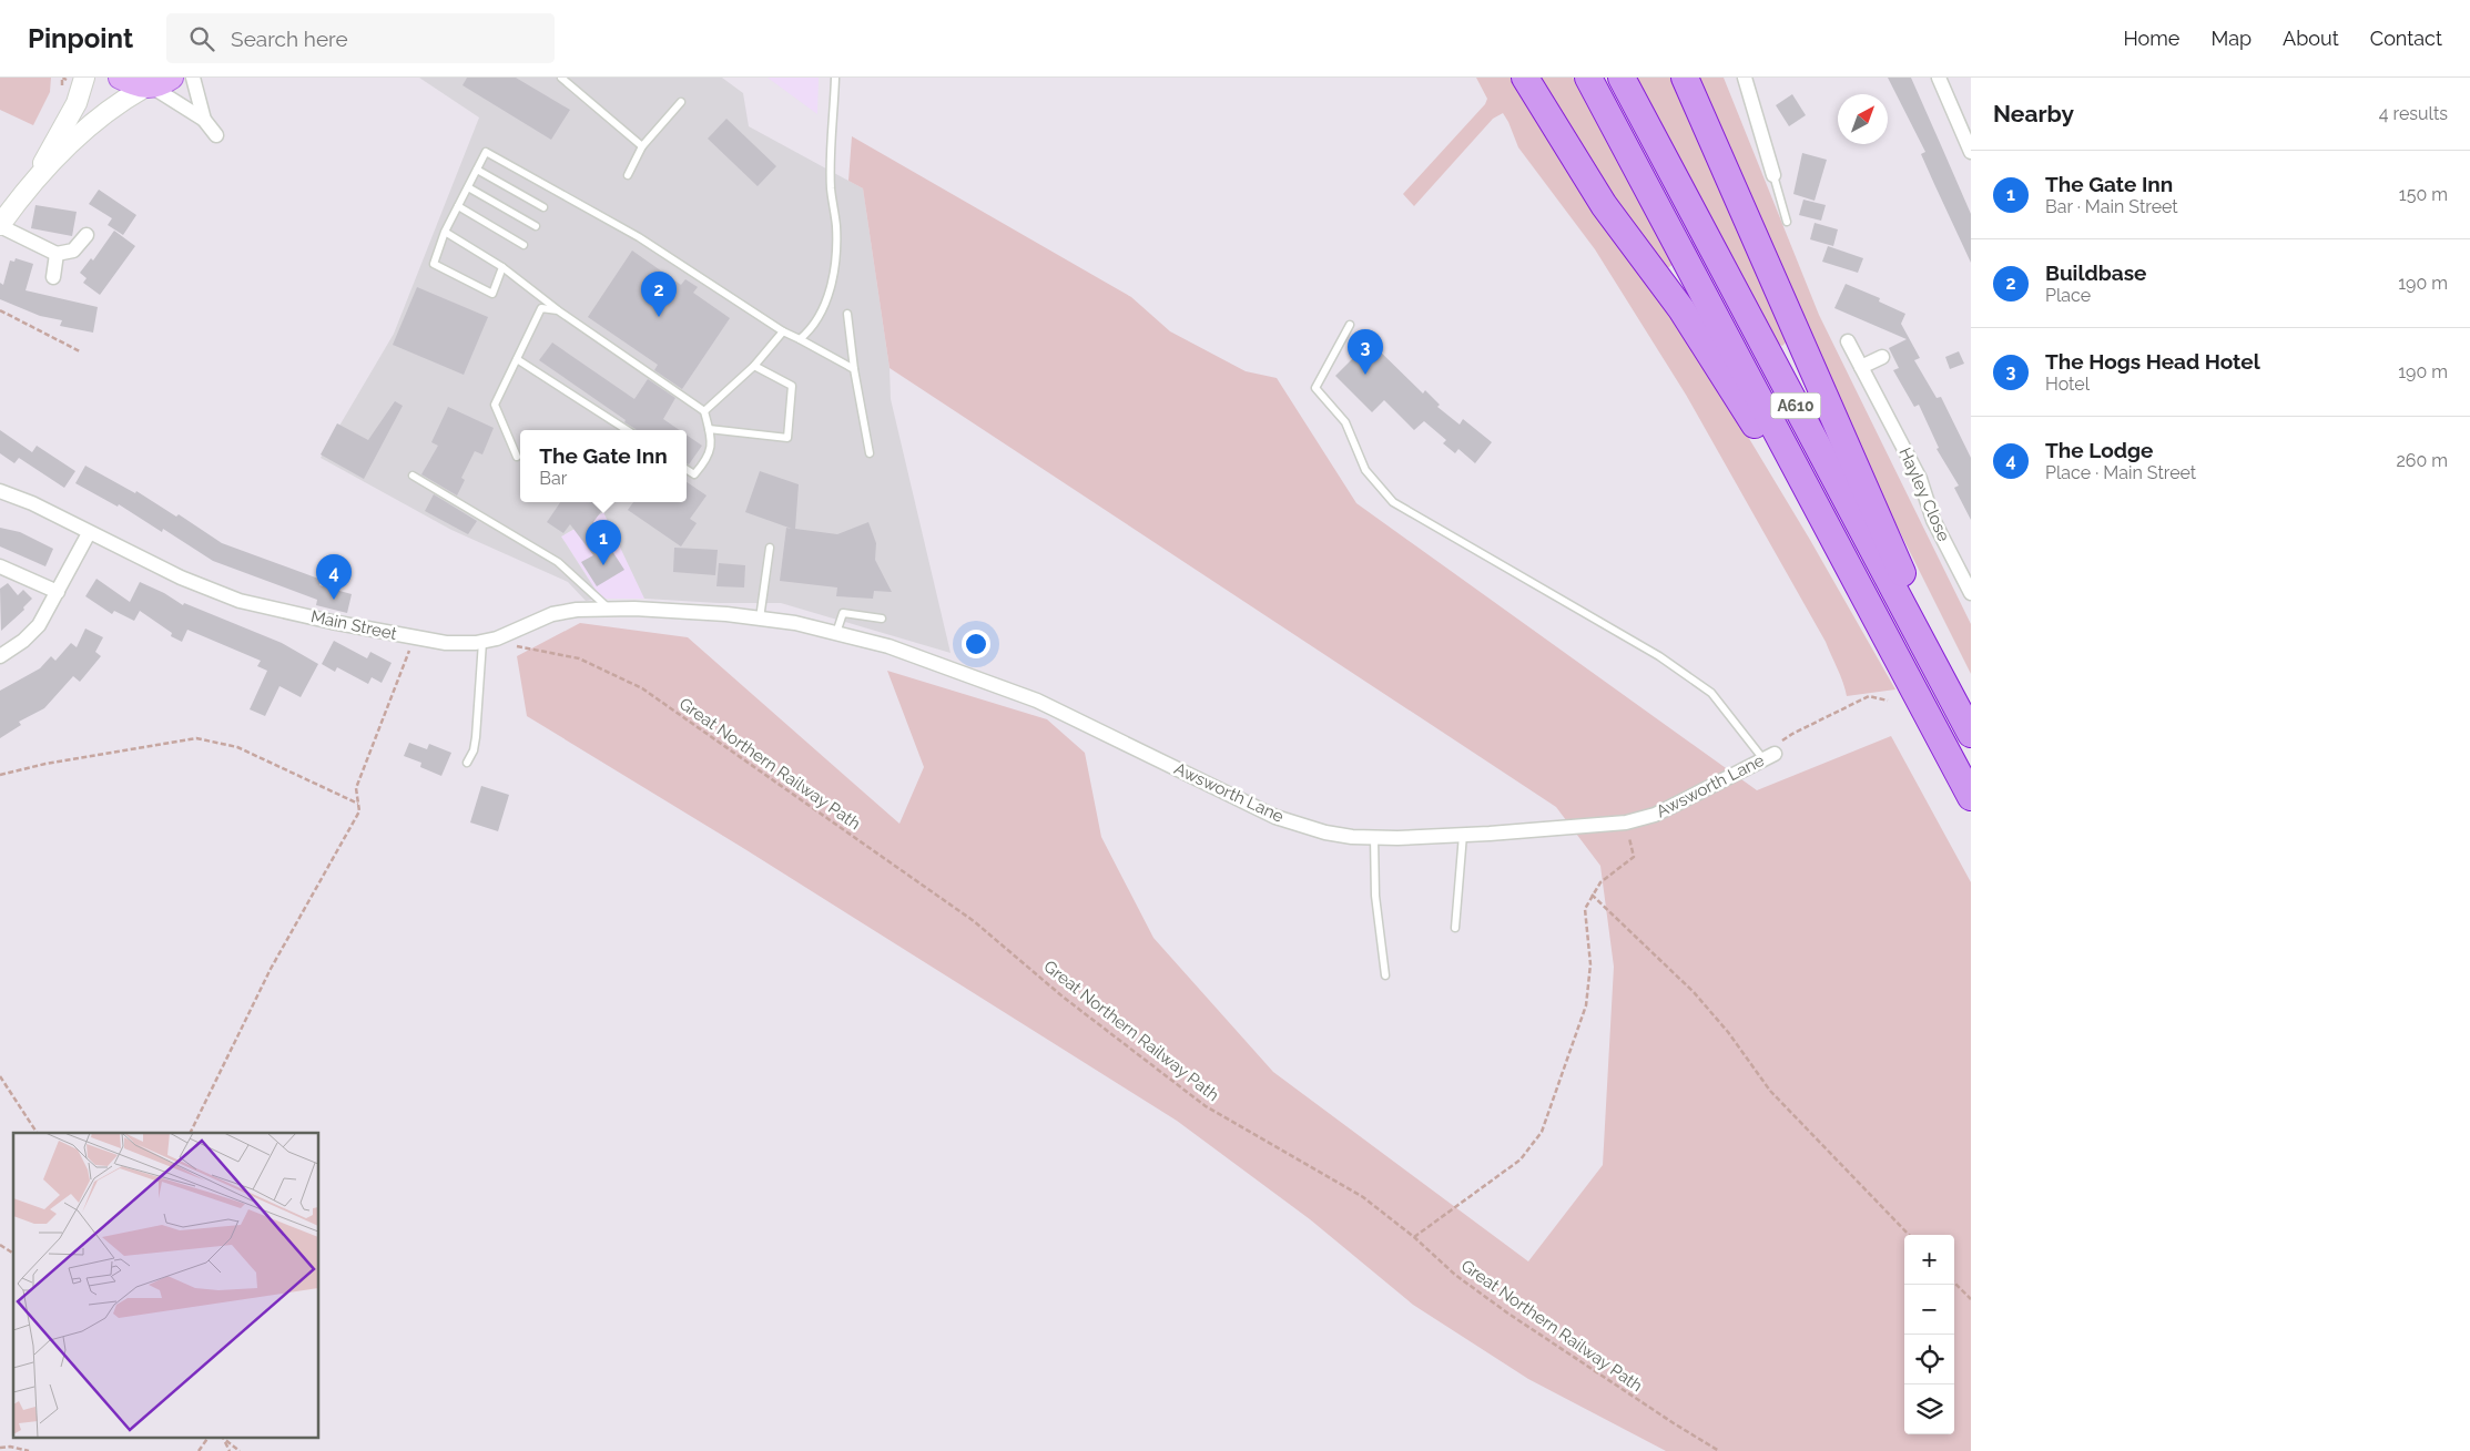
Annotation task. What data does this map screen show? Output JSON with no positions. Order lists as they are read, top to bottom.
{
  "streets": {
    "highway": ["A610"],
    "street": ["Hayley Close", "Main Street", "Awsworth Lane"],
    "path": ["Great Northern Railway Path"]
  },
  "crossings": [
    ["Main Street", "Awsworth Lane"]
  ],
  "north": "top right",
  "page": {
    "header": "Pinpoint",
    "search": "Search here",
    "nav": [
      "Home",
      "Map",
      "About",
      "Contact"
    ],
    "heading": ["Nearby", "4 results"],
    "list": [
      {
        "mark": "1",
        "name": "The Gate Inn",
        "note": "Bar · Main Street",
        "value": "150 m"
      },
      {
        "mark": "2",
        "name": "Buildbase",
        "note": "Place",
        "value": "190 m"
      },
      {
        "mark": "3",
        "name": "The Hogs Head Hotel",
        "note": "Hotel",
        "value": "190 m"
      },
      {
        "mark": "4",
        "name": "The Lodge",
        "note": "Place · Main Street",
        "value": "260 m"
      }
    ],
    "pins": [
      "2",
      "3",
      "1",
      "4"
    ],
    "popup": ["The Gate Inn", "Bar"],
    "map_buttons": ["+", "−"]
  }
}
